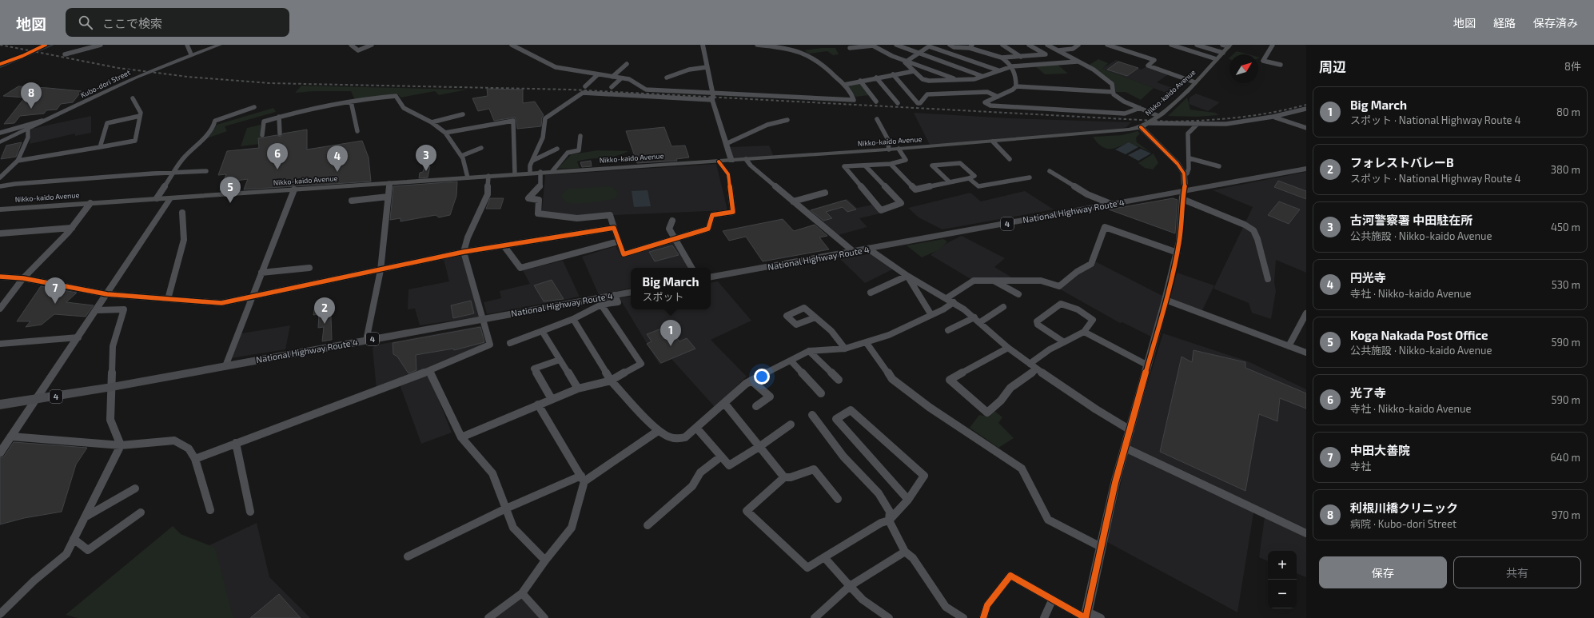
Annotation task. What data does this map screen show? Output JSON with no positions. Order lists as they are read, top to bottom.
{
  "streets": {
    "highway": ["National Highway Route 4", "4"],
    "main road": ["Nikko-kaido Avenue"],
    "street": ["Kubo-dori Street"]
  },
  "north": "top right",
  "page": {
    "header": "地図",
    "search": "ここで検索",
    "nav": ["地図", "経路", "保存済み"],
    "heading": ["周辺", "8件"],
    "pins": [
      "8",
      "6",
      "3",
      "4",
      "5",
      "7",
      "2",
      "1"
    ],
    "list": [
      {
        "mark": "1",
        "name": "Big March",
        "note": "スポット · National Highway Route 4",
        "value": "80 m"
      },
      {
        "mark": "2",
        "name": "フォレストバレーB",
        "note": "スポット · National Highway Route 4",
        "value": "380 m"
      },
      {
        "mark": "3",
        "name": "古河警察署 中田駐在所",
        "note": "公共施設 · Nikko-kaido Avenue",
        "value": "450 m"
      },
      {
        "mark": "4",
        "name": "円光寺",
        "note": "寺社 · Nikko-kaido Avenue",
        "value": "530 m"
      },
      {
        "mark": "5",
        "name": "Koga Nakada Post Office",
        "note": "公共施設 · Nikko-kaido Avenue",
        "value": "590 m"
      },
      {
        "mark": "6",
        "name": "光了寺",
        "note": "寺社 · Nikko-kaido Avenue",
        "value": "590 m"
      },
      {
        "mark": "7",
        "name": "中田大善院",
        "note": "寺社",
        "value": "640 m"
      },
      {
        "mark": "8",
        "name": "利根川橋クリニック",
        "note": "病院 · Kubo-dori Street",
        "value": "970 m"
      }
    ],
    "popup": ["Big March", "スポット"],
    "buttons": ["保存", "共有"],
    "map_buttons": ["+", "−"]
  }
}
